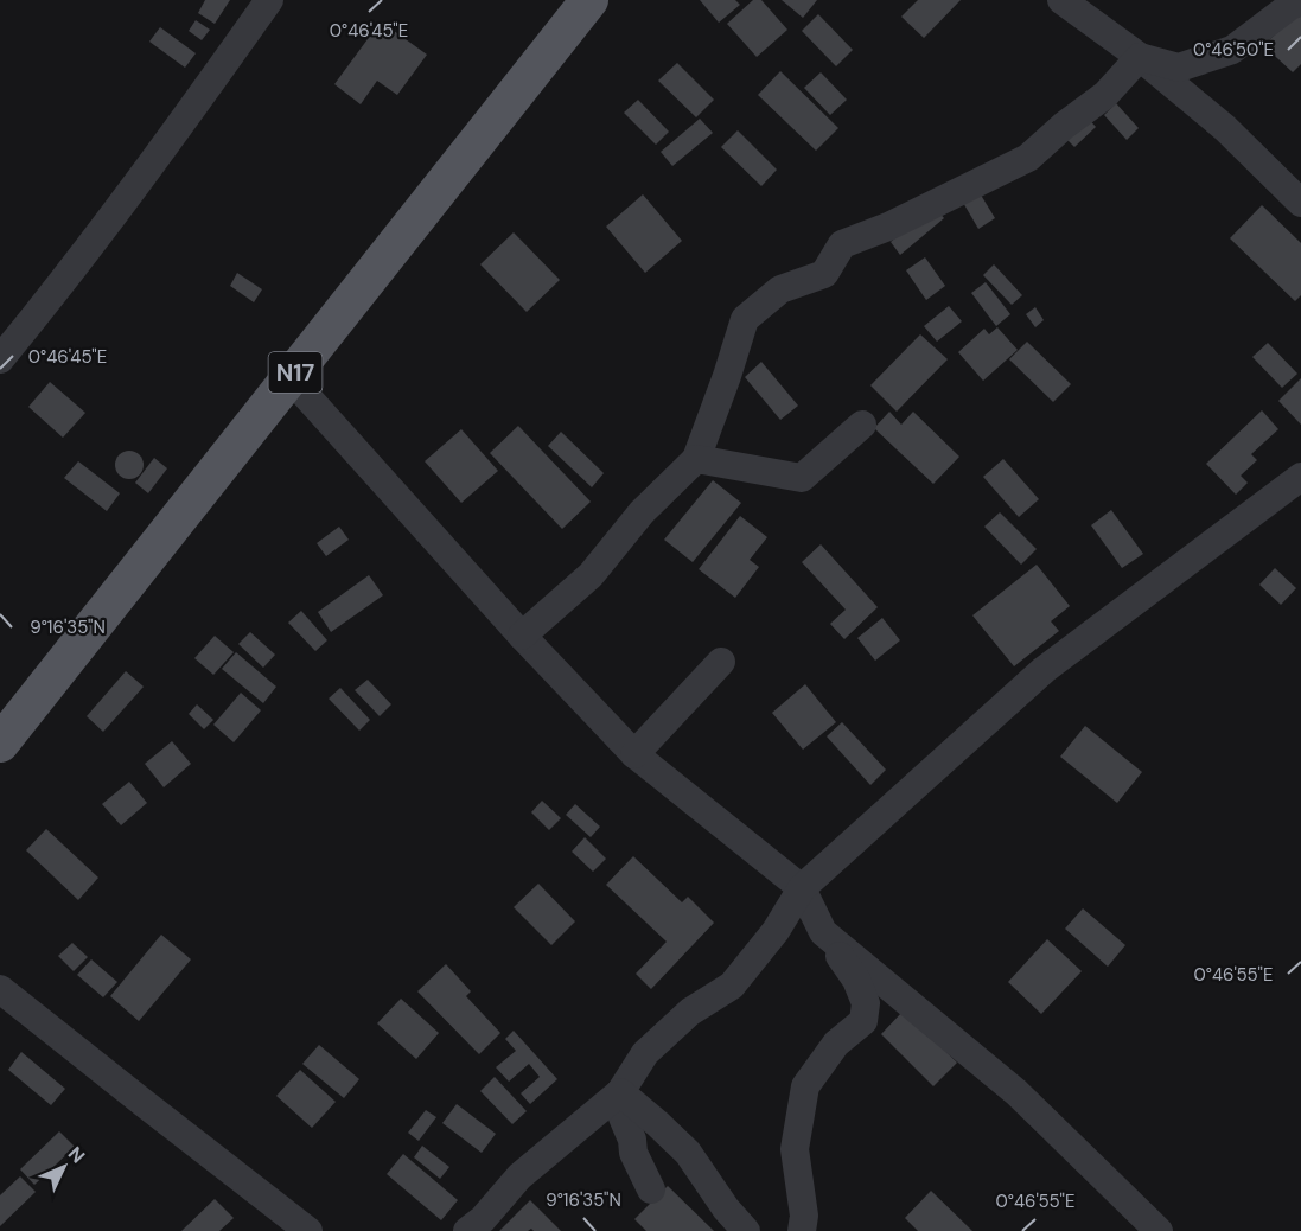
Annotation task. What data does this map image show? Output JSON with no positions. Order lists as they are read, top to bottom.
{
  "streets": {
    "main road": ["N17"]
  },
  "north": "top right",
  "coordinates": [
    "0°46'45\"E",
    "0°46'50\"E",
    "9°16'35\"N",
    "0°46'55\"E"
  ]
}
